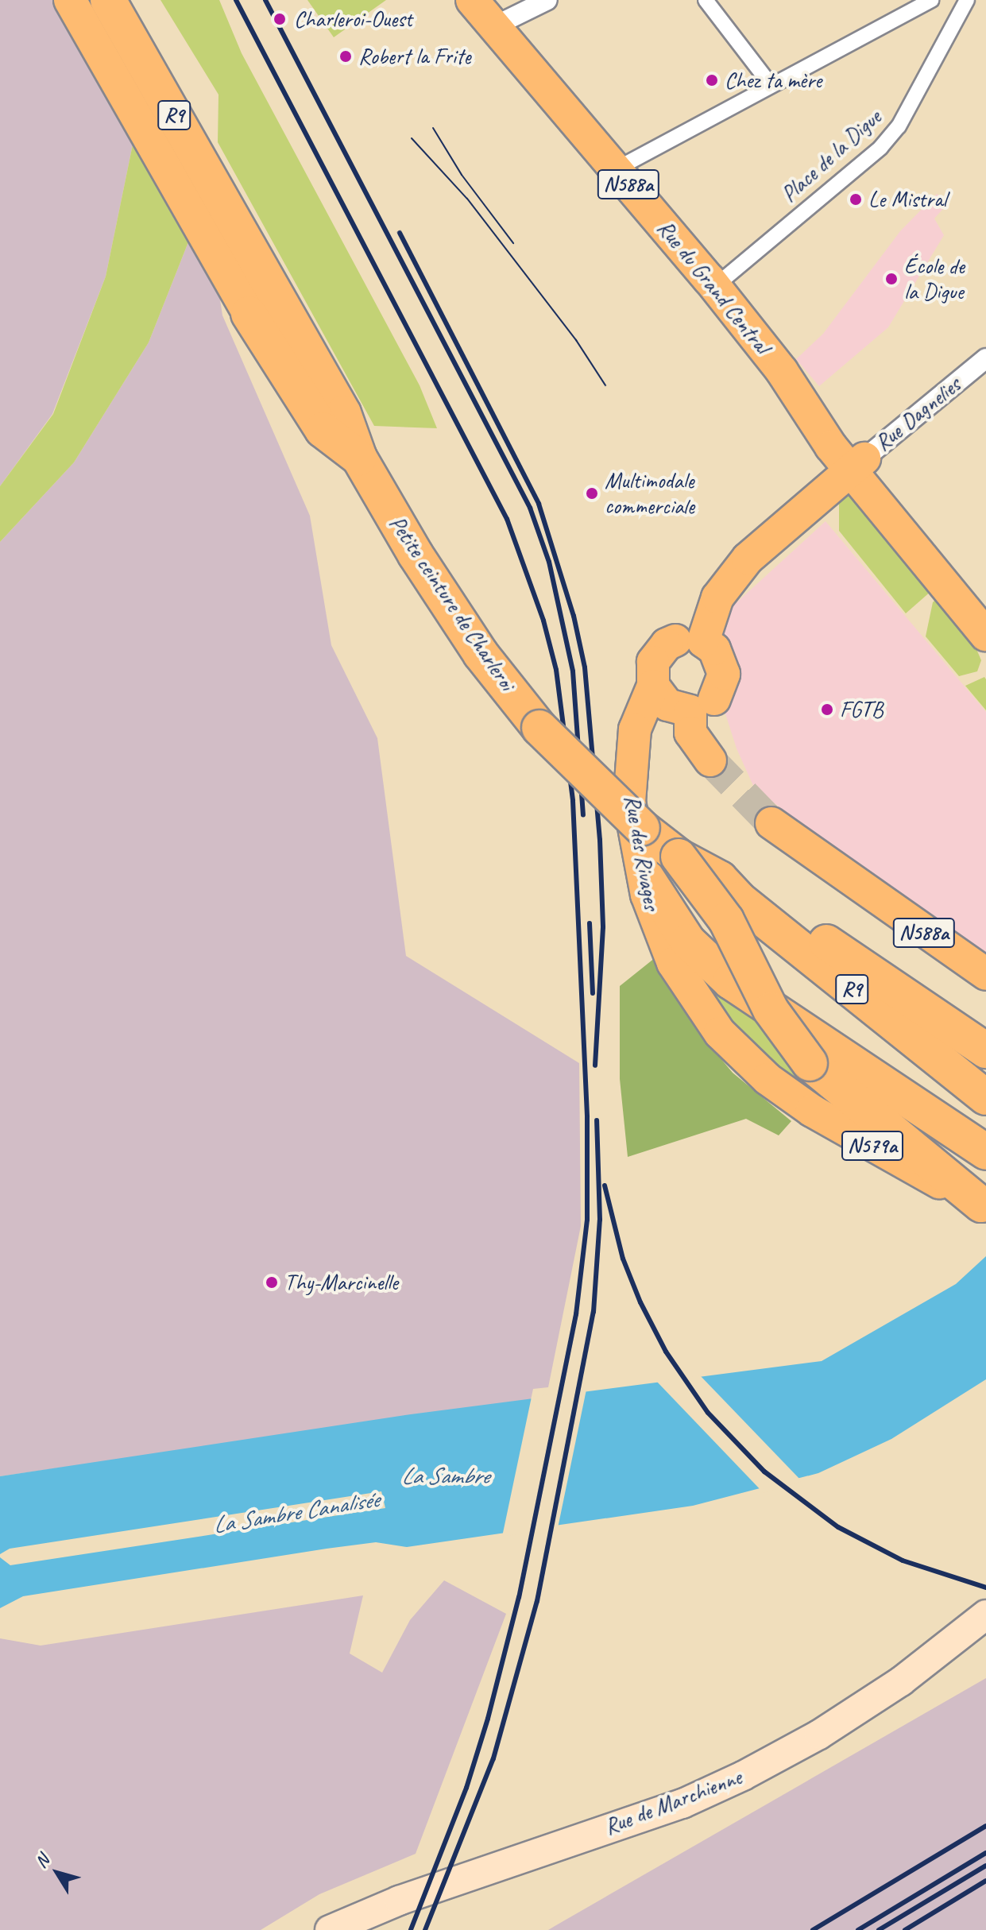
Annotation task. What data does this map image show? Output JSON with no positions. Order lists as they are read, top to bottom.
{
  "streets": {
    "highway": ["R9", "Petite ceinture de Charleroi"],
    "main road": [
      "N588a",
      "Rue du Grand Central",
      "Rue des Rivages",
      "N579a",
      "Rue de Marchienne"
    ],
    "street": ["Place de la Digue", "Rue Dagnelies"]
  },
  "crossings": [
    ["R9", "Petite ceinture de Charleroi"],
    ["Place de la Digue", "Rue du Grand Central"],
    ["Rue du Grand Central", "Rue Dagnelies"]
  ],
  "water": ["La Sambre", "La Sambre Canalisée"],
  "places": [
    "Charleroi-Ouest",
    "Robert la Frite",
    "Chez ta mère",
    "Le Mistral",
    "École de la Digue",
    "Multimodale commerciale",
    "FGTB",
    "Thy-Marcinelle"
  ],
  "north": "top left"
}
